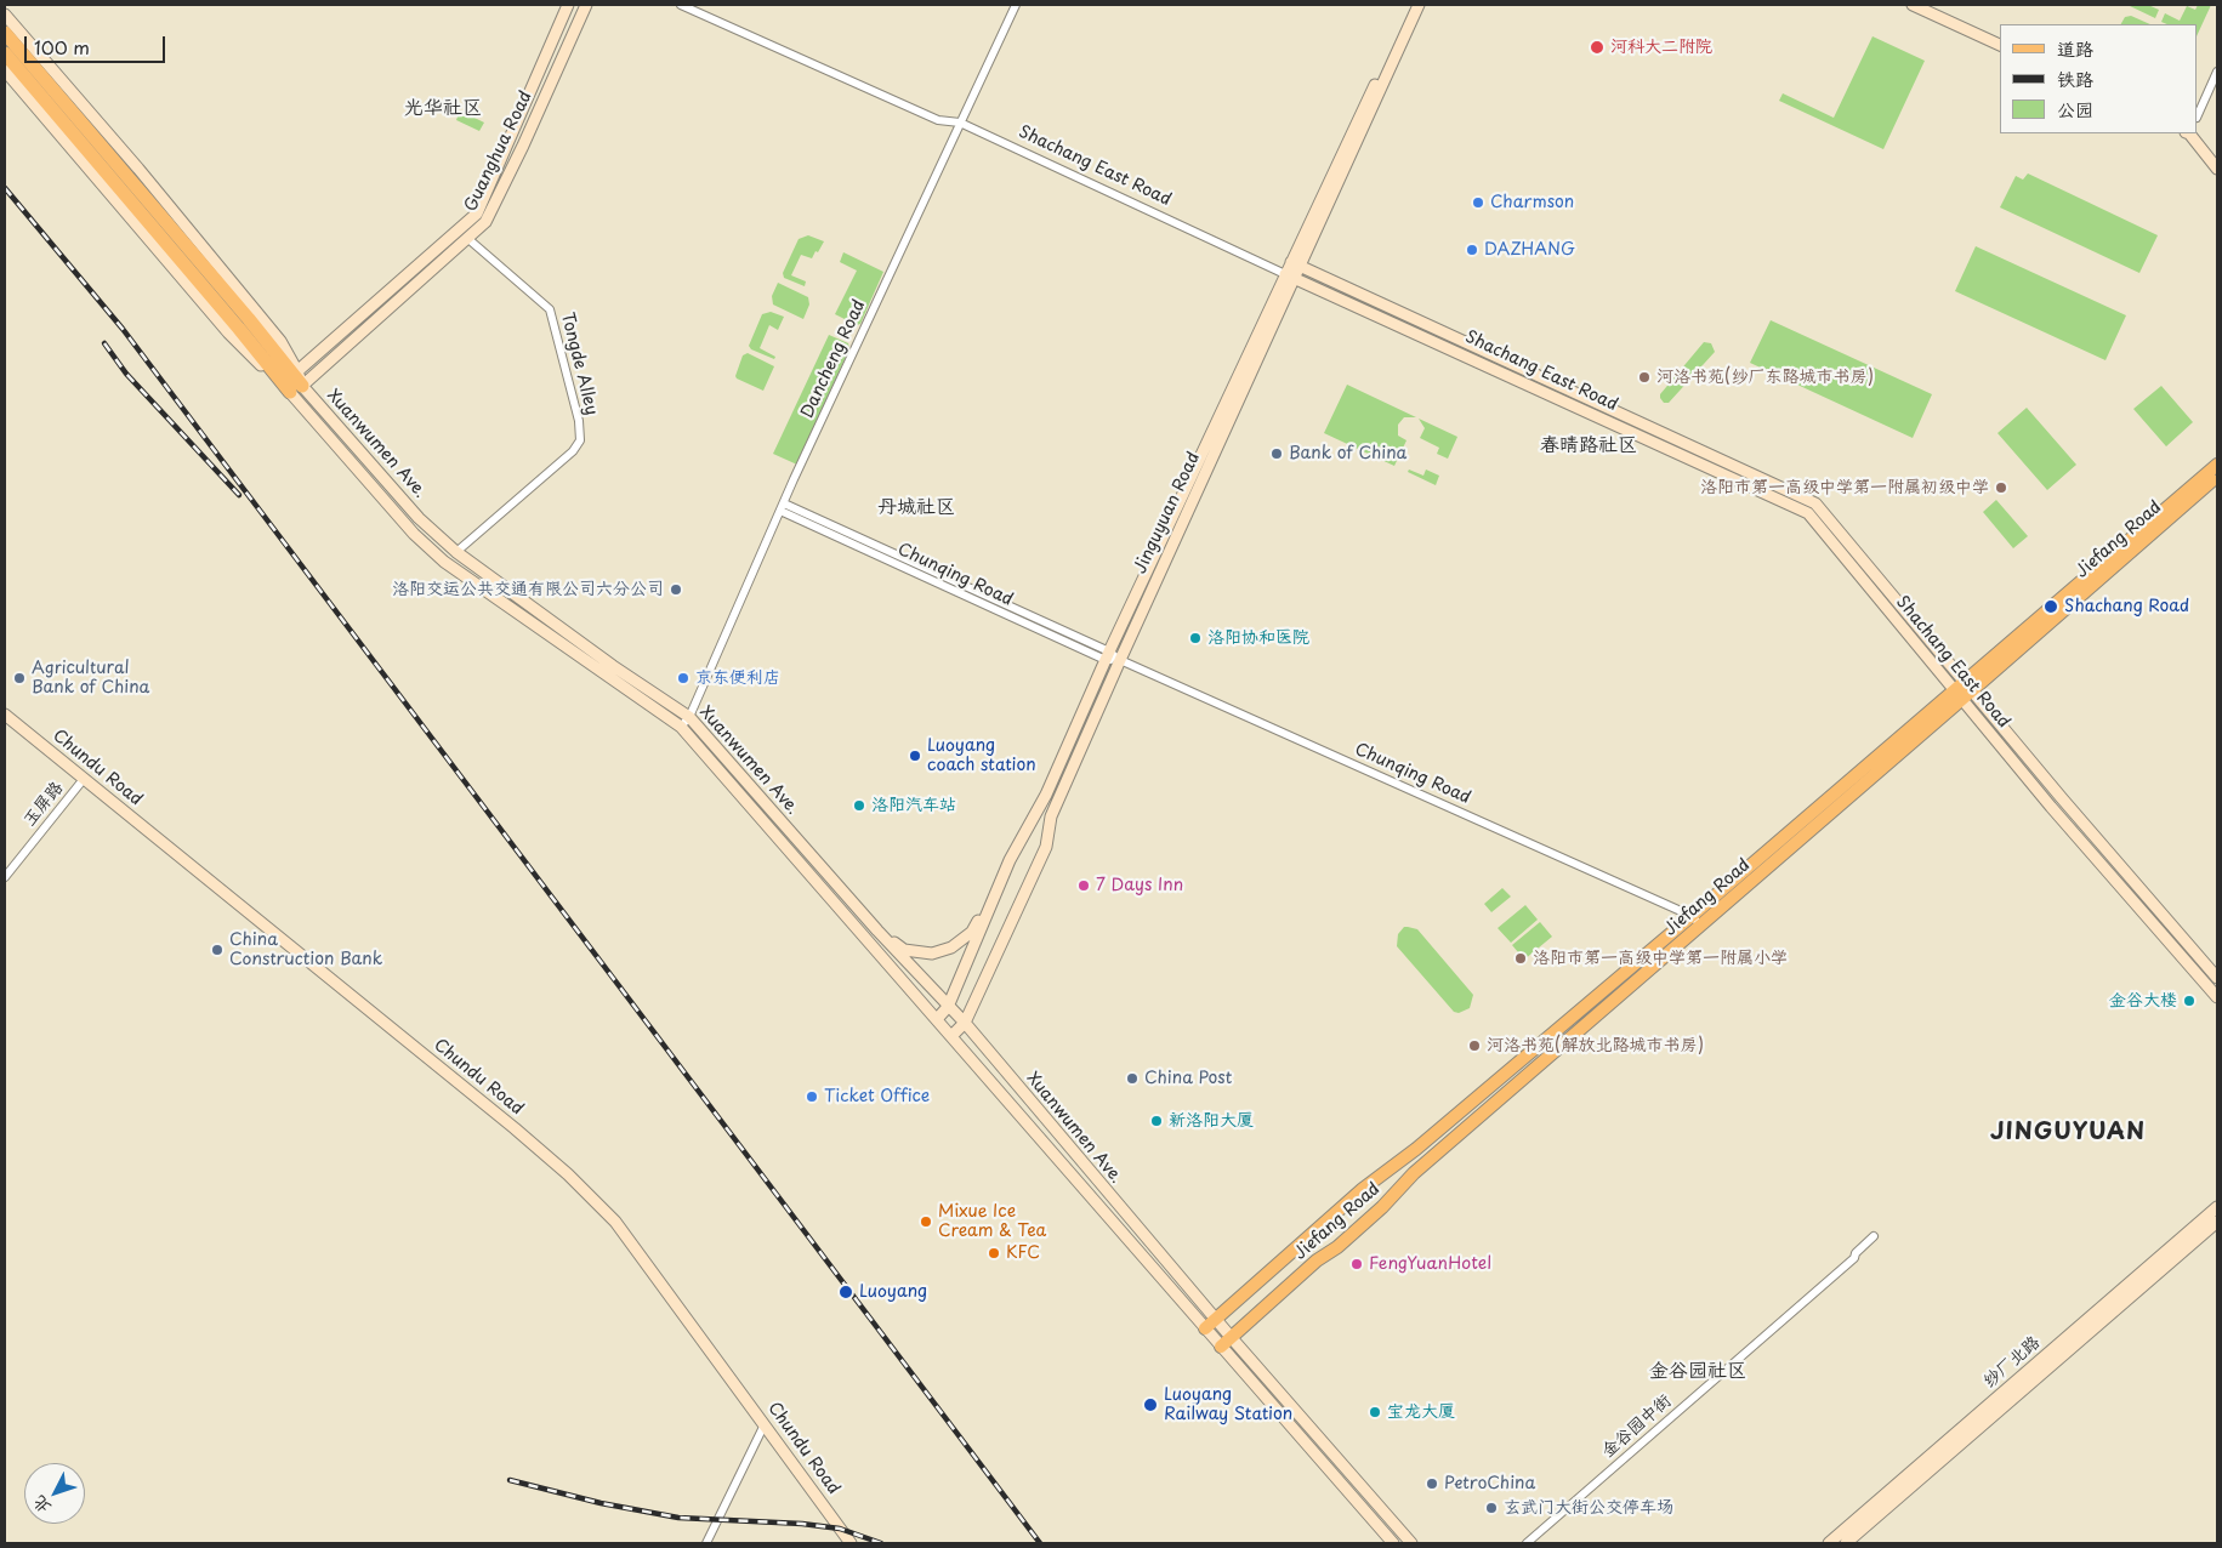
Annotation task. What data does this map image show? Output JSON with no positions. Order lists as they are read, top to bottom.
{
  "streets": {
    "main road": [
      "Guanghua Road",
      "Shachang East Road",
      "Xuanwumen Ave.",
      "Jinguyuan Road",
      "Jiefang Road",
      "Chundu Road",
      "纱厂北路"
    ],
    "street": [
      "Dancheng Road",
      "Tongde Alley",
      "Chunqing Road",
      "玉屏路",
      "金谷园中街"
    ]
  },
  "crossings": [
    ["Guanghua Road", "Tongde Alley"],
    ["Guanghua Road", "Xuanwumen Ave."],
    ["Shachang East Road", "Dancheng Road"],
    ["Shachang East Road", "Jinguyuan Road"],
    ["Shachang East Road", "Jiefang Road"],
    ["Dancheng Road", "Xuanwumen Ave."],
    ["Dancheng Road", "Chunqing Road"],
    ["Tongde Alley", "Xuanwumen Ave."],
    ["Xuanwumen Ave.", "Jinguyuan Road"],
    ["Xuanwumen Ave.", "Jiefang Road"],
    ["Jinguyuan Road", "Chunqing Road"],
    ["Jiefang Road", "Chunqing Road"],
    ["Chundu Road", "玉屏路"]
  ],
  "districts": [
    "光华社区",
    "春晴路社区",
    "丹城社区",
    "JINGUYUAN",
    "金谷园社区"
  ],
  "places": [
    "河科大二附院",
    "Charmson",
    "DAZHANG",
    "河洛书苑(纱厂东路城市书房)",
    "Bank of China",
    "洛阳市第一高级中学第一附属初级中学",
    "洛阳交运公共交通有限公司六分公司",
    "Shachang Road",
    "洛阳协和医院",
    "Agricultural Bank of China",
    "京东便利店",
    "Luoyang coach station",
    "洛阳汽车站",
    "7 Days Inn",
    "China Construction Bank",
    "洛阳市第一高级中学第一附属小学",
    "金谷大楼",
    "河洛书苑(解放北路城市书房)",
    "China Post",
    "Ticket Office",
    "新洛阳大厦",
    "Mixue Ice Cream & Tea",
    "KFC",
    "FengYuanHotel",
    "Luoyang",
    "Luoyang Railway Station",
    "宝龙大厦",
    "PetroChina",
    "玄武门大街公交停车场"
  ],
  "legend": ["道路", "铁路", "公园"],
  "scale_bar": "100 m",
  "north": "bottom left"
}
